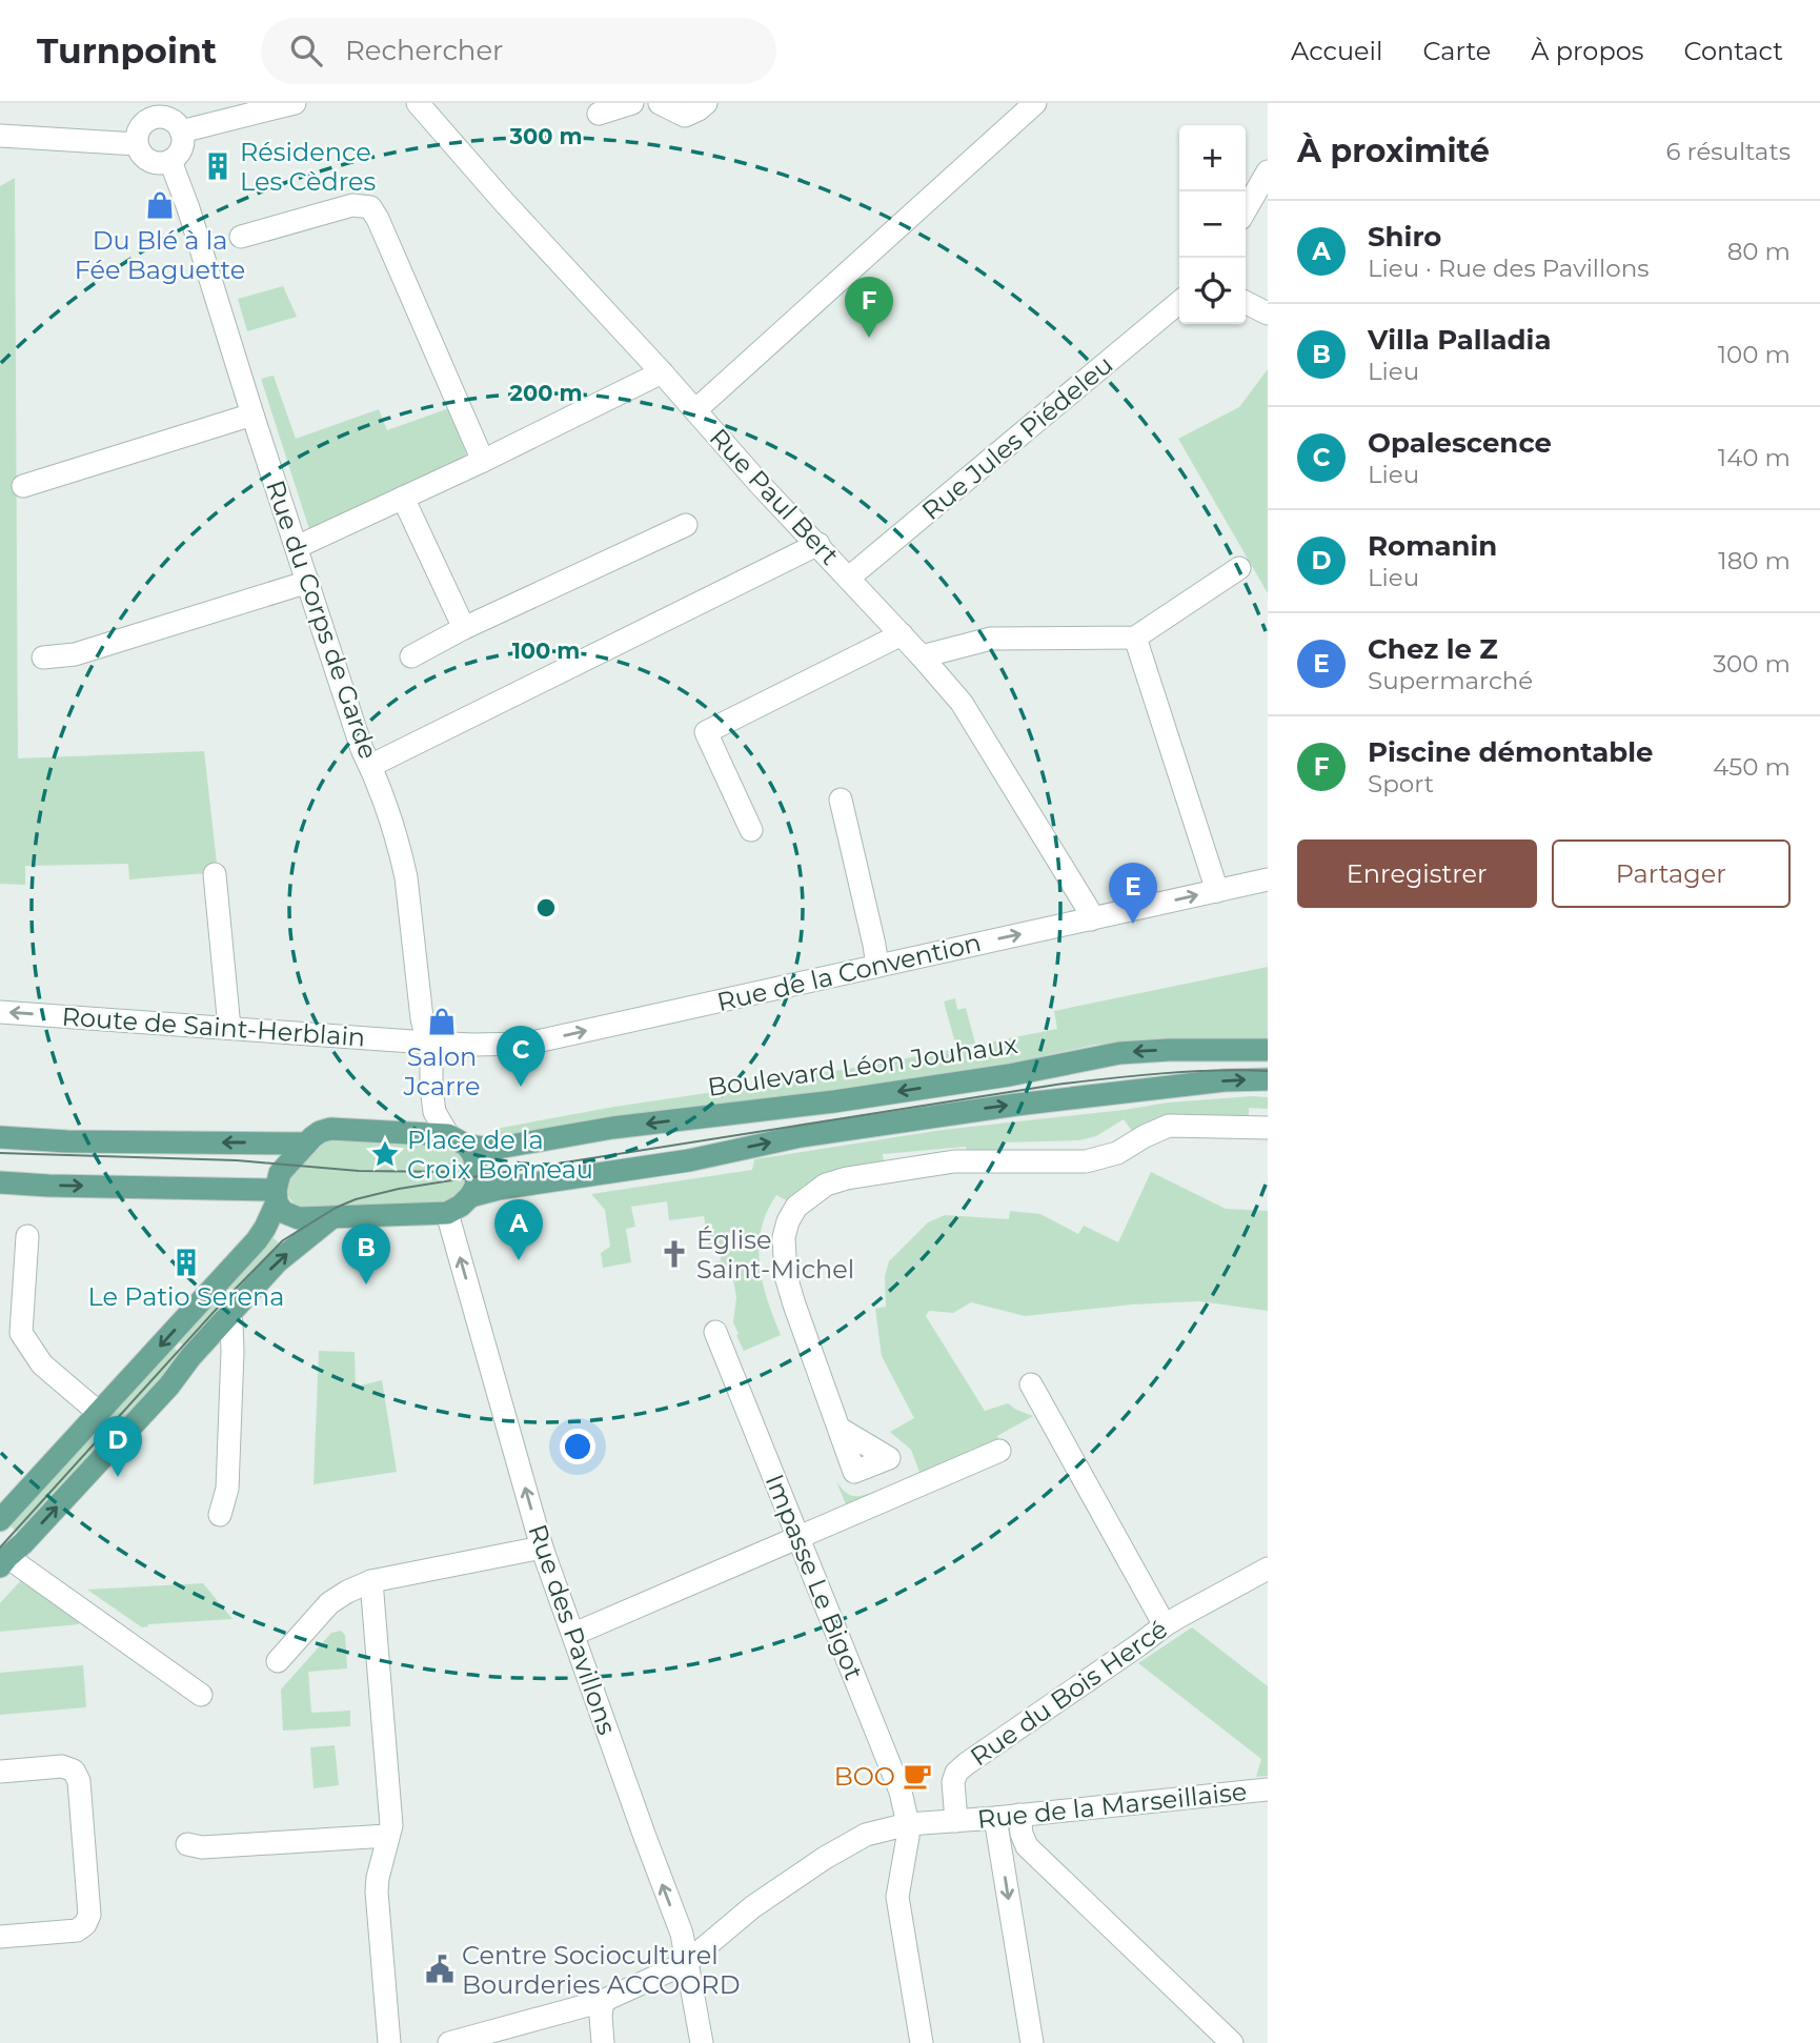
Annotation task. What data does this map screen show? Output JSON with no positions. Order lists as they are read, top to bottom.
{
  "streets": {
    "main road": ["Boulevard Léon Jouhaux"],
    "street": [
      "Rue Jules Piédeleu",
      "Rue Paul Bert",
      "Rue du Corps de Garde",
      "Rue de la Convention",
      "Route de Saint-Herblain",
      "Impasse Le Bigot",
      "Rue des Pavillons",
      "Rue du Bois Hercé",
      "Rue de la Marseillaise"
    ]
  },
  "crossings": [
    ["Rue Jules Piédeleu", "Rue Paul Bert"],
    ["Rue Paul Bert", "Rue de la Convention"],
    ["Rue du Corps de Garde", "Rue de la Convention"],
    ["Rue du Corps de Garde", "Route de Saint-Herblain"],
    ["Rue du Corps de Garde", "Boulevard Léon Jouhaux"],
    ["Rue de la Convention", "Route de Saint-Herblain"],
    ["Rue du Bois Hercé", "Rue de la Marseillaise"]
  ],
  "one_way": ["Rue de la Convention", "Route de Saint-Herblain", "Rue des Pavillons"],
  "places": {
    "building": ["Résidence Les Cèdres", "Le Patio Serena"],
    "shop": ["Du Blé à la Fée Baguette", "Salon Jcarre"],
    "place": ["Place de la Croix Bonneau"],
    "church": ["Église Saint-Michel"],
    "cafe": ["BOO"],
    "public building": ["Centre Socioculturel Bourderies ACCOORD"]
  },
  "page": {
    "header": "Turnpoint",
    "search": "Rechercher",
    "nav": [
      "Accueil",
      "Carte",
      "À propos",
      "Contact"
    ],
    "heading": ["À proximité", "6 résultats"],
    "map_buttons": ["+", "−"],
    "list": [
      {
        "mark": "A",
        "name": "Shiro",
        "note": "Lieu · Rue des Pavillons",
        "value": "80 m"
      },
      {
        "mark": "B",
        "name": "Villa Palladia",
        "note": "Lieu",
        "value": "100 m"
      },
      {
        "mark": "C",
        "name": "Opalescence",
        "note": "Lieu",
        "value": "140 m"
      },
      {
        "mark": "D",
        "name": "Romanin",
        "note": "Lieu",
        "value": "180 m"
      },
      {
        "mark": "E",
        "name": "Chez le Z",
        "note": "Supermarché",
        "value": "300 m"
      },
      {
        "mark": "F",
        "name": "Piscine démontable",
        "note": "Sport",
        "value": "450 m"
      }
    ],
    "pins": [
      "F",
      "E",
      "C",
      "A",
      "B",
      "D"
    ],
    "buttons": ["Enregistrer", "Partager"]
  },
  "rings": ["300 m", "200 m", "100 m"]
}
